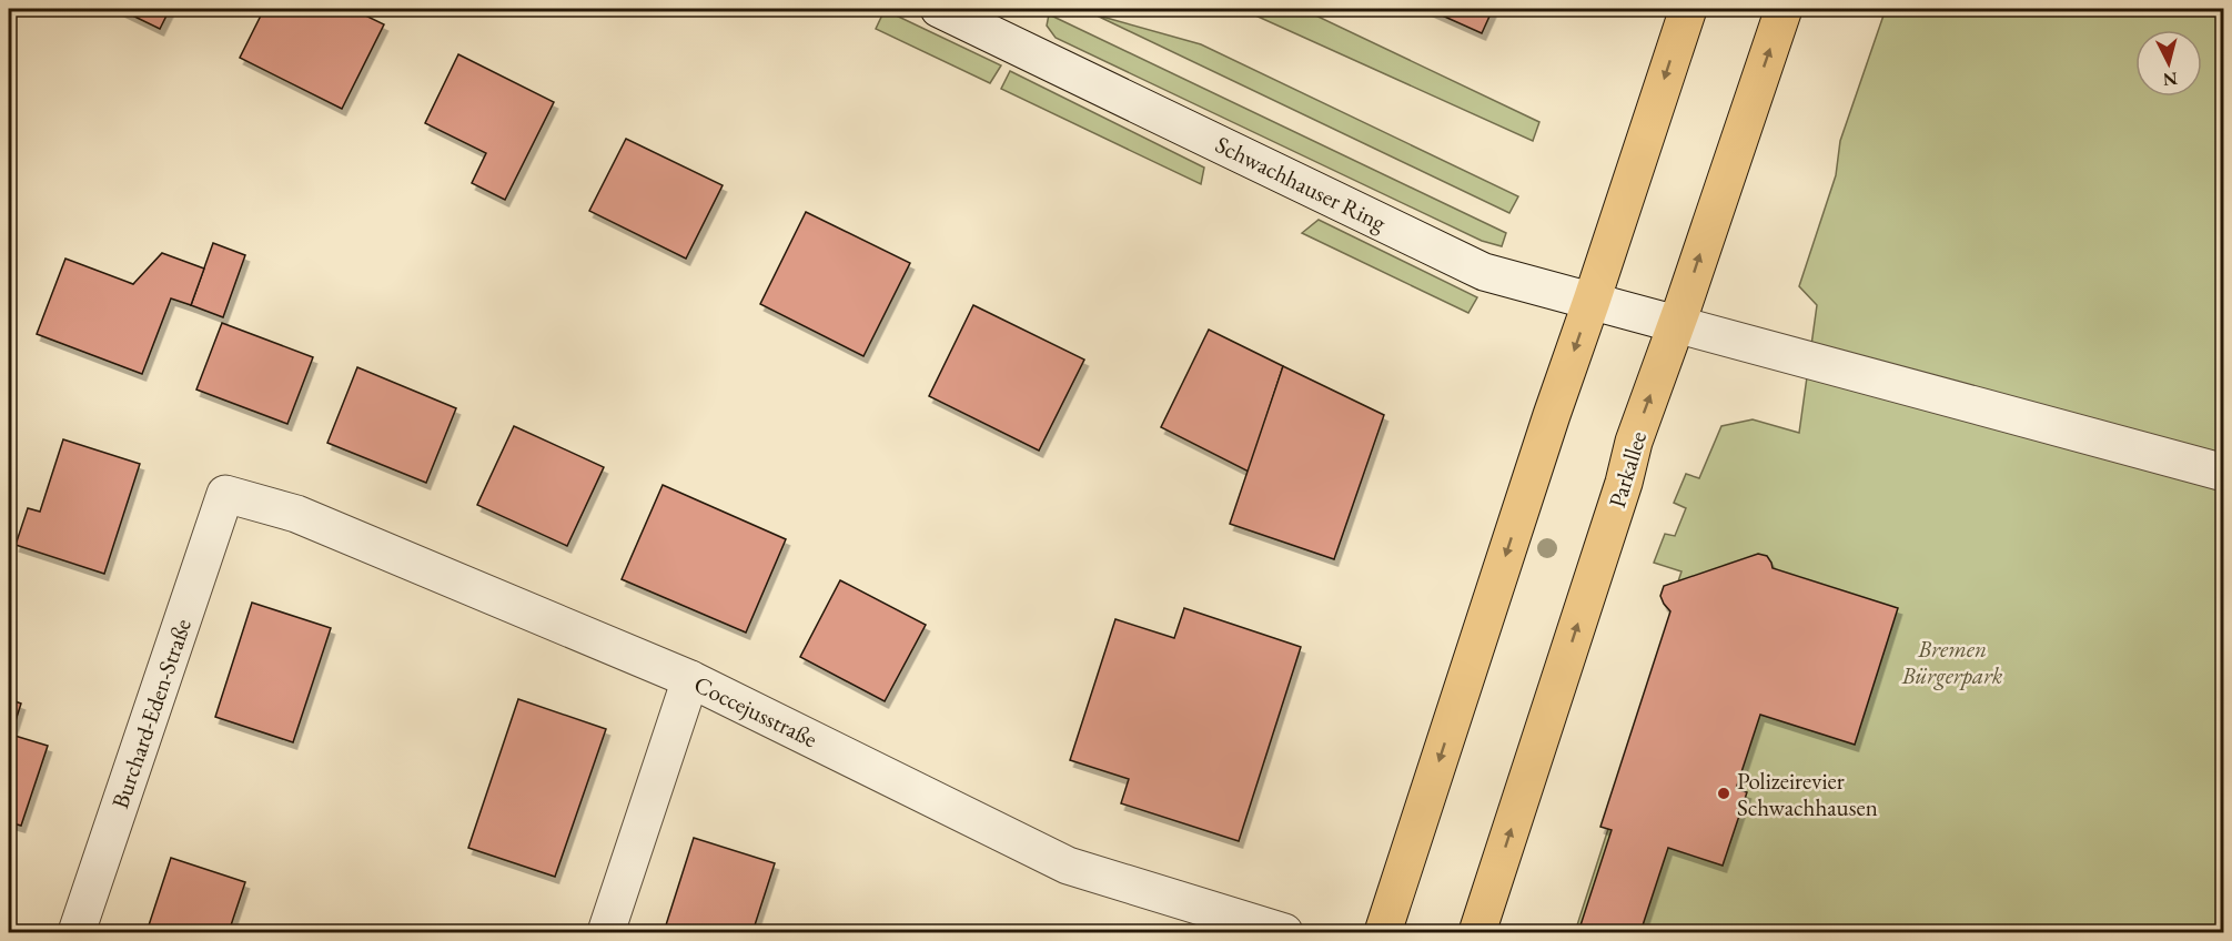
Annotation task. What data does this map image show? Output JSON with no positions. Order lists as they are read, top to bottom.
{
  "streets": {
    "main road": ["Parkallee"],
    "street": ["Schwachhauser Ring", "Coccejusstraße", "Burchard-Eden-Straße"]
  },
  "crossings": [
    ["Schwachhauser Ring", "Parkallee"],
    ["Coccejusstraße", "Burchard-Eden-Straße"]
  ],
  "parks": ["Bremen Bürgerpark"],
  "places": ["Polizeirevier Schwachhausen"],
  "north": "bottom"
}
